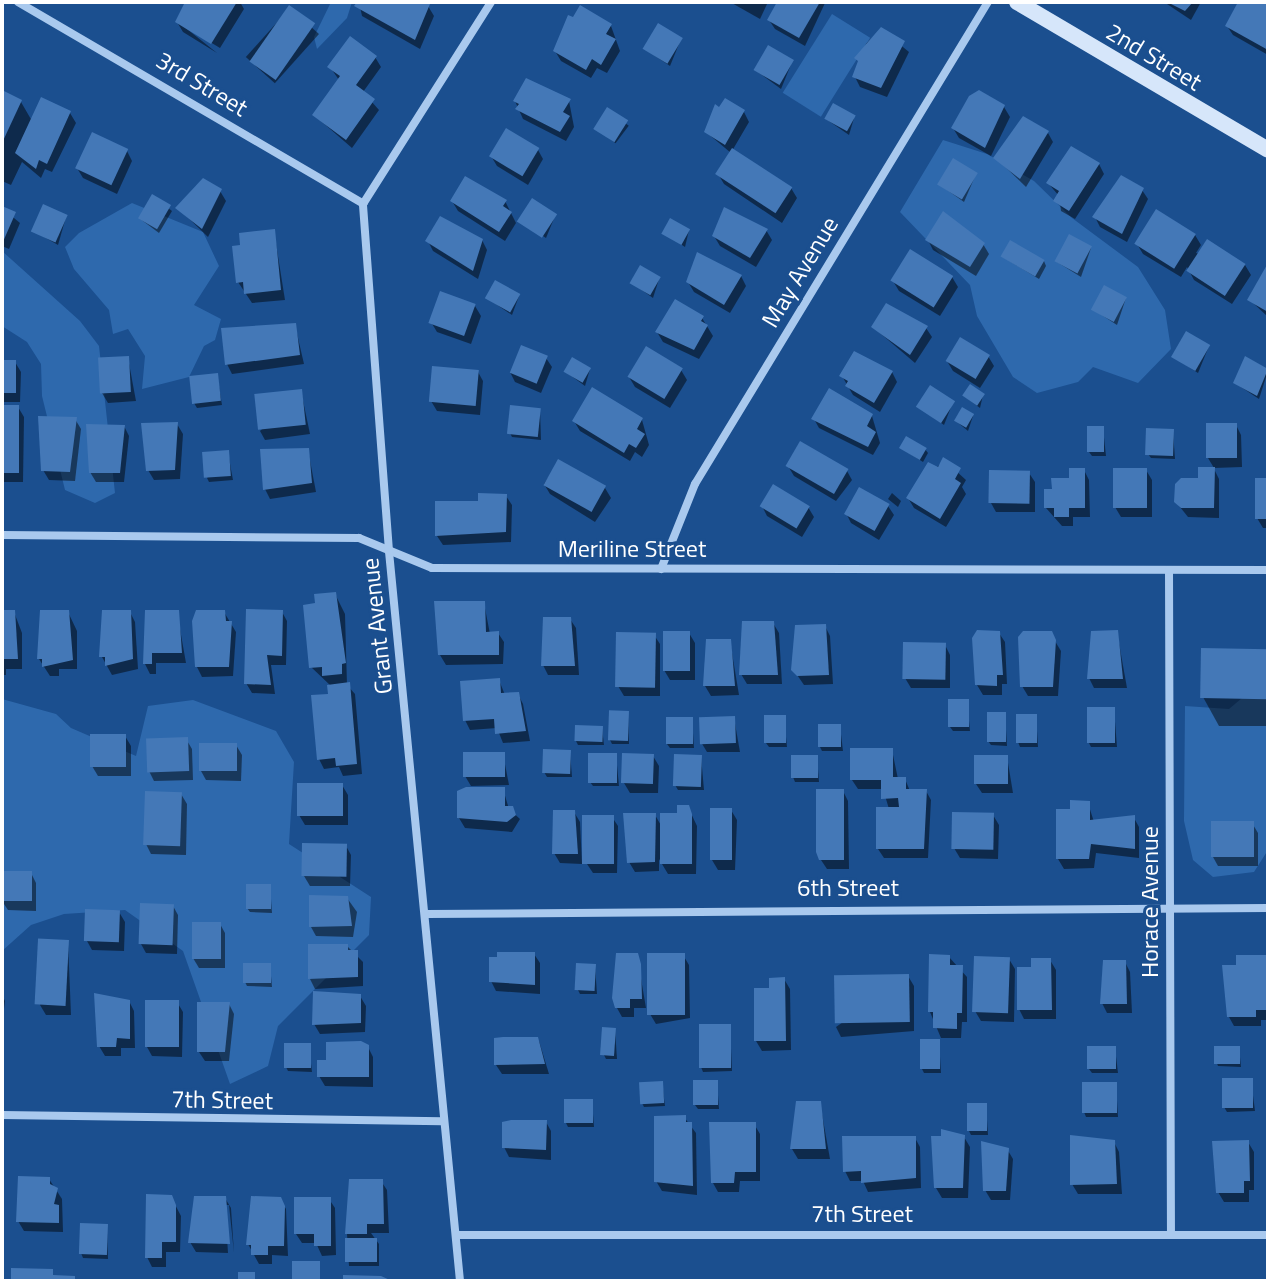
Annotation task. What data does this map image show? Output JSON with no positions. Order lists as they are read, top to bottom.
{
  "streets": {
    "main road": ["2nd Street"],
    "street": [
      "3rd Street",
      "May Avenue",
      "Meriline Street",
      "Grant Avenue",
      "6th Street",
      "Horace Avenue",
      "7th Street"
    ]
  },
  "crossings": [
    ["3rd Street", "Grant Avenue"],
    ["May Avenue", "Meriline Street"],
    ["Meriline Street", "Grant Avenue"],
    ["Meriline Street", "Horace Avenue"],
    ["Grant Avenue", "6th Street"],
    ["Grant Avenue", "7th Street"],
    ["6th Street", "Horace Avenue"],
    ["Horace Avenue", "7th Street"]
  ]
}
